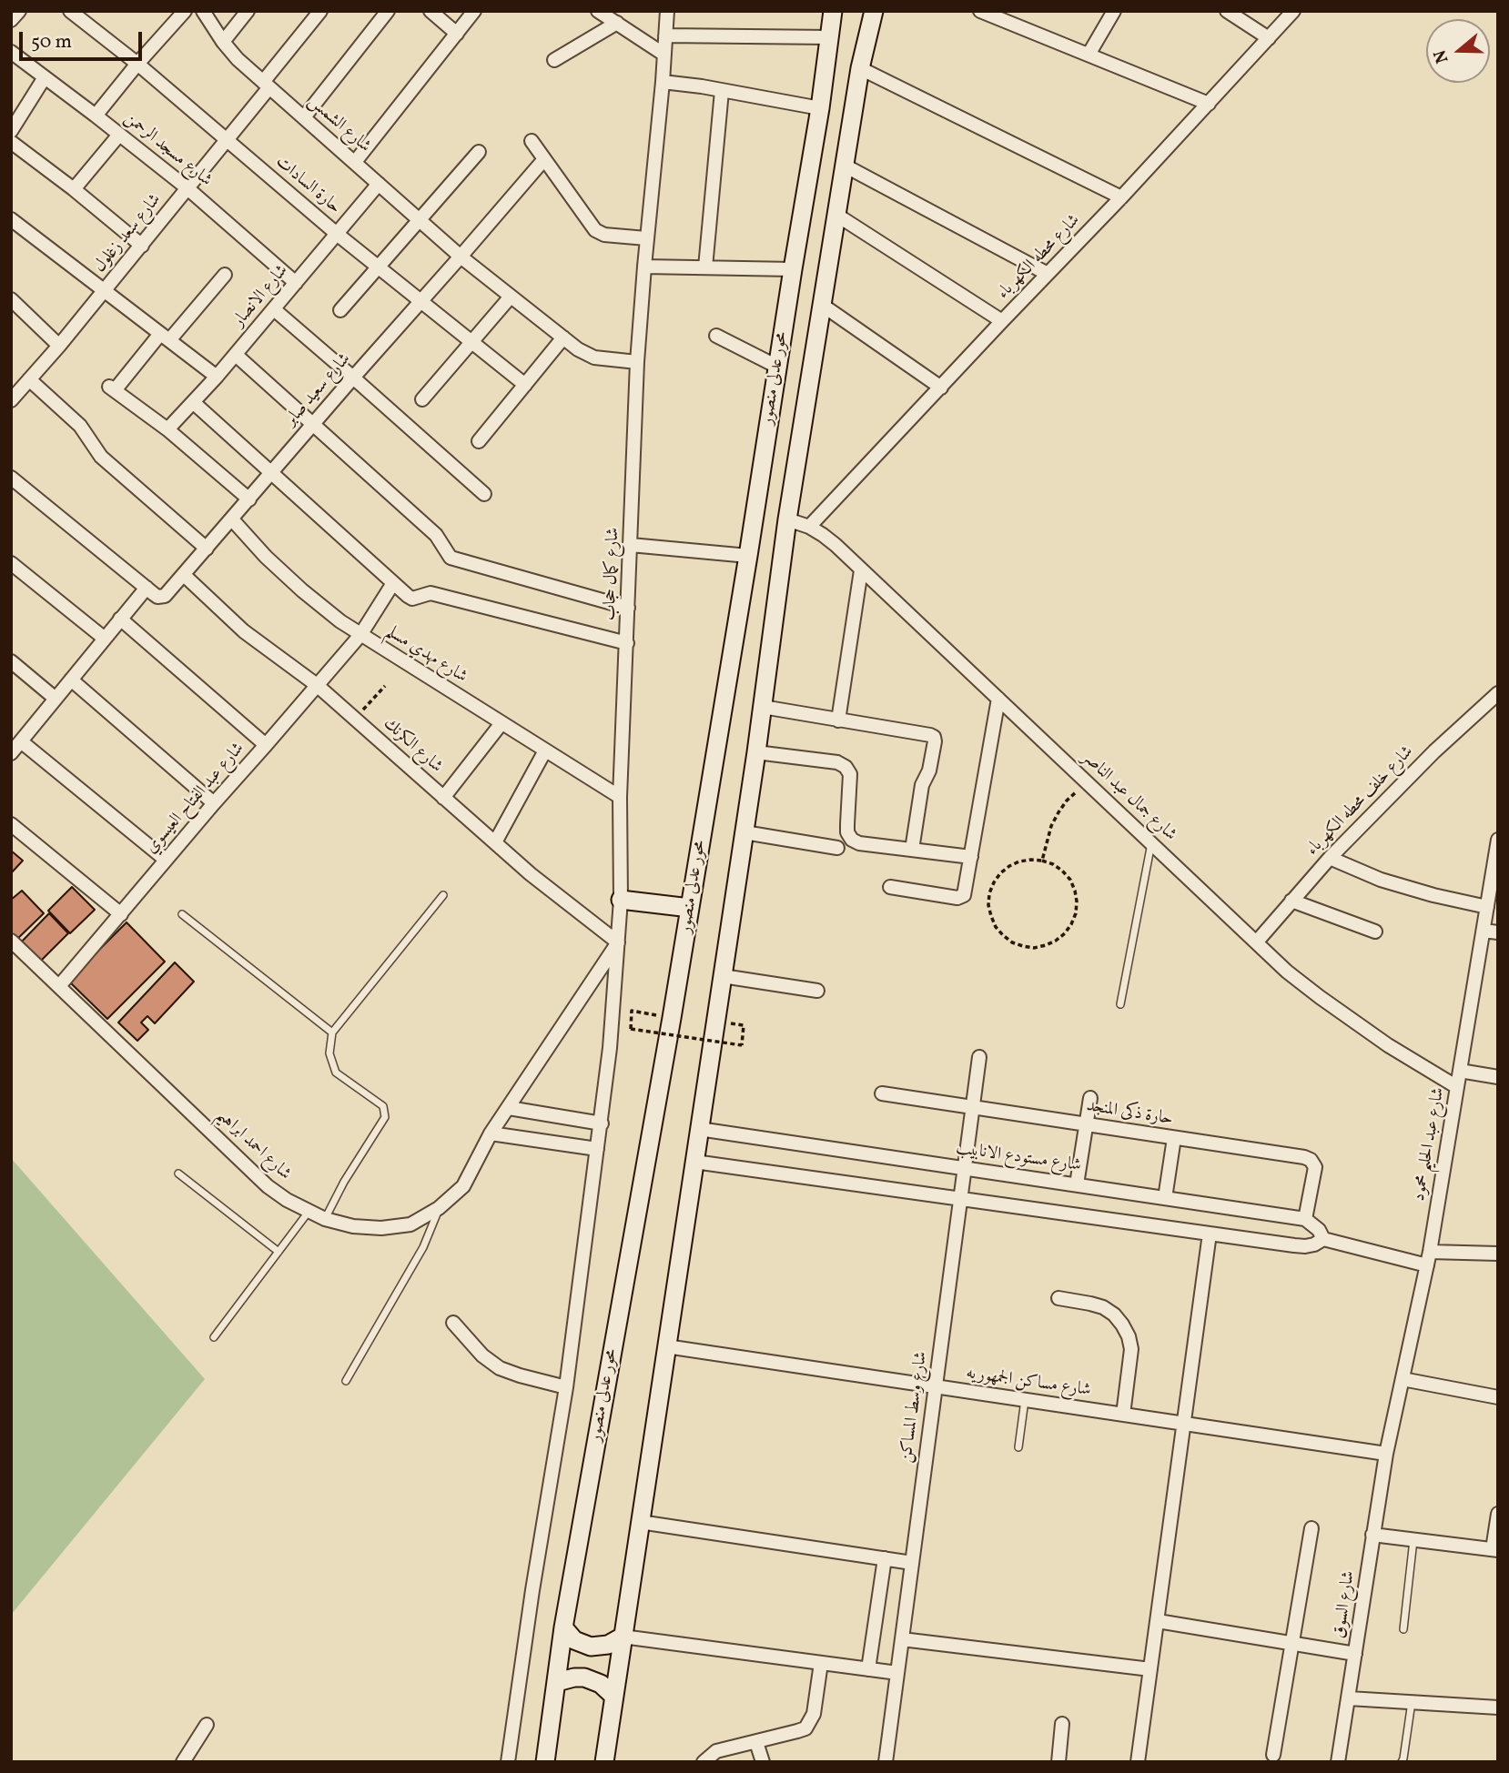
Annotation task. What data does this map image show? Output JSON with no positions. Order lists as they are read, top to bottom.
{
  "streets": {
    "main road": ["محور عدلى منصور"],
    "street": [
      "شارع الشمس",
      "شارع مسجد الرحمن",
      "حارة السادات",
      "شارع سعد زغلول",
      "شارع محطه الكهرباء",
      "شارع الانصار",
      "شارع سعيد صابر",
      "شارع كمال حجاب",
      "شارع مهدي مسلم",
      "شارع الكرنك",
      "شارع جمال عبد الناصر",
      "شارع عبد الفتاح العيسوي",
      "شارع خلف محطه الكهرباء",
      "حارة ذكى المنجد",
      "شارع عبد الحليم محمود",
      "شارع احمد ابراهيم",
      "شارع مستودع الانابيب",
      "شارع مساكن الجمهوريه",
      "شارع وسط المساكن",
      "شارع السوق"
    ]
  },
  "crossings": [
    ["شارع الشمس", "شارع سعد زغلول"],
    ["شارع الشمس", "شارع الانصار"],
    ["شارع الشمس", "شارع سعيد صابر"],
    ["شارع الشمس", "شارع كمال حجاب"],
    ["شارع مسجد الرحمن", "شارع سعد زغلول"],
    ["شارع مسجد الرحمن", "شارع الانصار"],
    ["حارة السادات", "شارع سعد زغلول"],
    ["حارة السادات", "شارع الانصار"],
    ["حارة السادات", "شارع سعيد صابر"],
    ["شارع محطه الكهرباء", "شارع جمال عبد الناصر"],
    ["محور عدلى منصور", "شارع جمال عبد الناصر"],
    ["محور عدلى منصور", "شارع مستودع الانابيب"],
    ["محور عدلى منصور", "شارع مساكن الجمهوريه"],
    ["شارع سعيد صابر", "شارع مهدي مسلم"],
    ["شارع سعيد صابر", "شارع الكرنك"],
    ["شارع كمال حجاب", "شارع مهدي مسلم"],
    ["شارع كمال حجاب", "شارع الكرنك"],
    ["شارع كمال حجاب", "شارع احمد ابراهيم"],
    ["شارع مهدي مسلم", "شارع عبد الفتاح العيسوي"],
    ["شارع الكرنك", "شارع عبد الفتاح العيسوي"],
    ["شارع الكرنك", "شارع احمد ابراهيم"],
    ["شارع جمال عبد الناصر", "شارع خلف محطه الكهرباء"],
    ["شارع جمال عبد الناصر", "شارع عبد الحليم محمود"],
    ["شارع عبد الفتاح العيسوي", "شارع احمد ابراهيم"],
    ["حارة ذكى المنجد", "شارع مستودع الانابيب"],
    ["حارة ذكى المنجد", "شارع وسط المساكن"],
    ["شارع عبد الحليم محمود", "شارع مساكن الجمهوريه"],
    ["شارع عبد الحليم محمود", "شارع السوق"],
    ["شارع مستودع الانابيب", "شارع وسط المساكن"],
    ["شارع مساكن الجمهوريه", "شارع وسط المساكن"],
    ["شارع مساكن الجمهوريه", "شارع السوق"]
  ],
  "scale_bar": "50 m",
  "north": "left"
}
